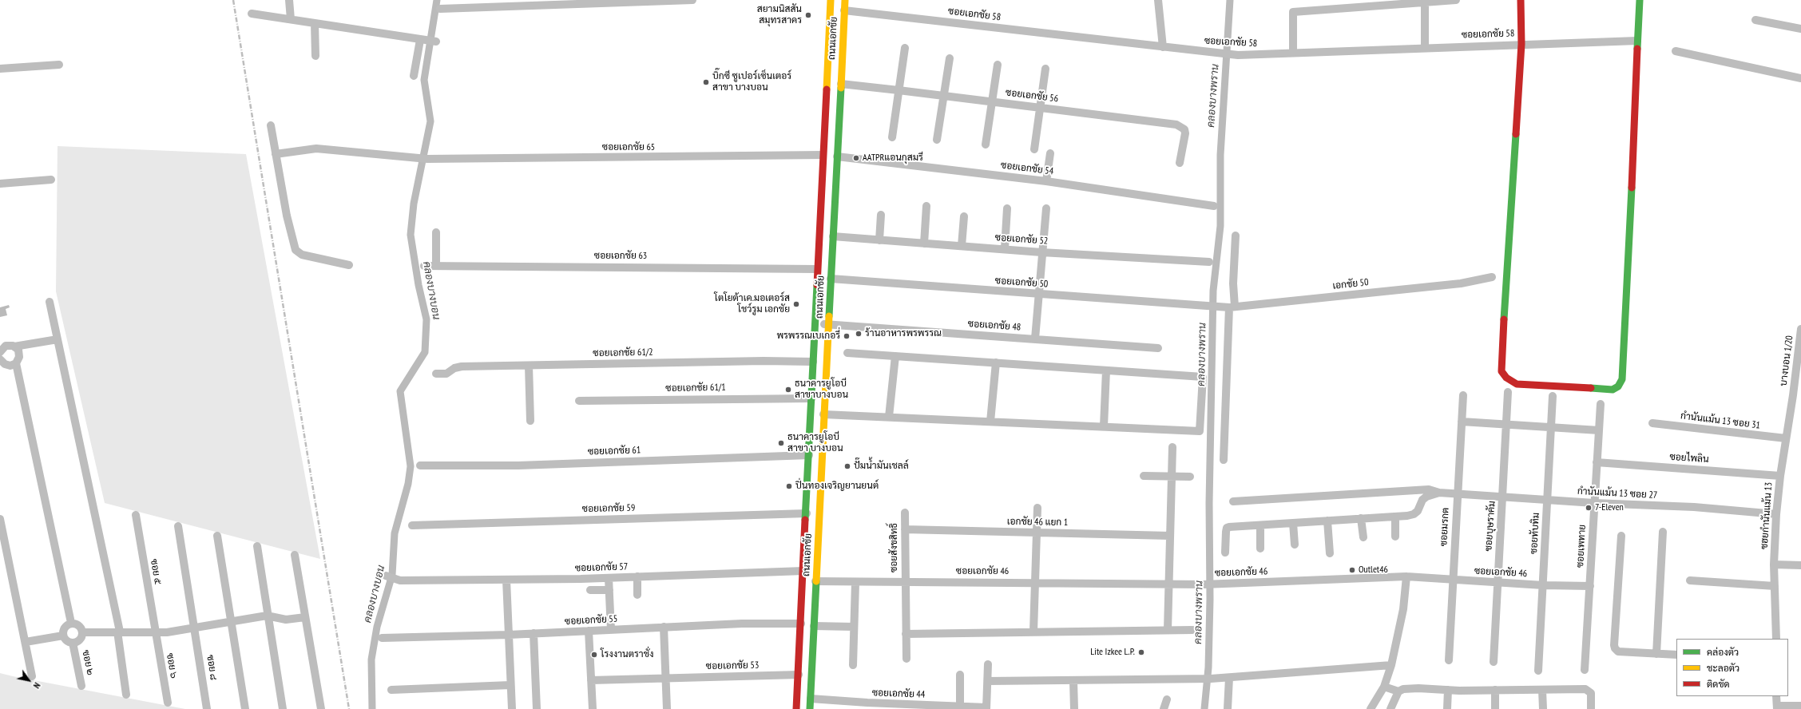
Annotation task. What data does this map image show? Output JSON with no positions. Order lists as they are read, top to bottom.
{
  "streets": {
    "main road": ["ถนนเอกชัย"],
    "street": [
      "ซอยเอกชัย 58",
      "ซอยเอกชัย 56",
      "ซอยเอกชัย 65",
      "ซอยเอกชัย 54",
      "ซอยเอกชัย 52",
      "ซอยเอกชัย 63",
      "ซอยเอกชัย 50",
      "เอกชัย 50",
      "ซอยเอกชัย 48",
      "ซอยเอกชัย 61/2",
      "บางบอน 1/20",
      "ซอยเอกชัย 61/1",
      "กำนันแม้น 13 ซอย 31",
      "ซอยเอกชัย 61",
      "ซอยไพลิน",
      "กำนันแม้น 13 ซอย 27",
      "ซอยเอกชัย 59",
      "ซฮยกำนันแม้น 13",
      "เอกชัย 46 แยก 1",
      "ซอยบุษราคัม",
      "ซอยมรกต",
      "ซอยทับทิม",
      "ซอยเพทาย",
      "ซอยสังขสิทธิ์",
      "ซอยเอกชัย 57",
      "ซอย ๕",
      "ซอยเอกชัย 46",
      "ซอยเอกชัย 55",
      "ซอย ๒",
      "ซอย ๖",
      "ซอยเอกชัย 53",
      "ซอย ๘",
      "ซอยเอกชัย 44"
    ]
  },
  "crossings": [
    ["ซอยเอกชัย 58", "ถนนเอกชัย"],
    ["ถนนเอกชัย", "ซอยเอกชัย 56"],
    ["ถนนเอกชัย", "ซอยเอกชัย 65"],
    ["ถนนเอกชัย", "ซอยเอกชัย 54"],
    ["ถนนเอกชัย", "ซอยเอกชัย 52"],
    ["ถนนเอกชัย", "ซอยเอกชัย 63"],
    ["ถนนเอกชัย", "ซอยเอกชัย 50"],
    ["ถนนเอกชัย", "ซอยเอกชัย 48"],
    ["ถนนเอกชัย", "ซอยเอกชัย 61/2"],
    ["ถนนเอกชัย", "ซอยเอกชัย 61/1"],
    ["ถนนเอกชัย", "ซอยเอกชัย 61"],
    ["ถนนเอกชัย", "ซอยเอกชัย 59"],
    ["ถนนเอกชัย", "ซอยเอกชัย 57"],
    ["ถนนเอกชัย", "ซอยเอกชัย 46"],
    ["ถนนเอกชัย", "ซอยเอกชัย 55"],
    ["ถนนเอกชัย", "ซอยเอกชัย 53"],
    ["ถนนเอกชัย", "ซอยเอกชัย 44"],
    ["ซอยเอกชัย 50", "เอกชัย 50"],
    ["บางบอน 1/20", "ซฮยกำนันแม้น 13"],
    ["กำนันแม้น 13 ซอย 31", "ซฮยกำนันแม้น 13"],
    ["ซอยไพลิน", "ซฮยกำนันแม้น 13"],
    ["ซอยไพลิน", "ซอยเพทาย"],
    ["กำนันแม้น 13 ซอย 27", "ซฮยกำนันแม้น 13"],
    ["กำนันแม้น 13 ซอย 27", "ซอยบุษราคัม"],
    ["กำนันแม้น 13 ซอย 27", "ซอยมรกต"],
    ["กำนันแม้น 13 ซอย 27", "ซอยทับทิม"],
    ["กำนันแม้น 13 ซอย 27", "ซอยเพทาย"],
    ["เอกชัย 46 แยก 1", "ซอยสังขสิทธิ์"],
    ["ซอยบุษราคัม", "ซอยเอกชัย 46"],
    ["ซอยมรกต", "ซอยเอกชัย 46"],
    ["ซอยทับทิม", "ซอยเอกชัย 46"],
    ["ซอยเพทาย", "ซอยเอกชัย 46"],
    ["ซอยสังขสิทธิ์", "ซอยเอกชัย 46"],
    ["ซอย ๕", "ซอย ๖"]
  ],
  "water": ["คลองบางพราน", "คลองบางบอน"],
  "places": [
    "สยามนิสสัน สมุทรสาคร",
    "บิ๊กซี ซูเปอร์เซ็นเตอร์ สาขา บางบอน",
    "AATPRแอนกุสมรี",
    "โตโยต้าเค.มอเตอร์ส โชว์รูม เอกชัย",
    "ร้านอาหารพรพรรณ",
    "พรพรรณเบเกอรี่",
    "ธนาคารยูโอบี สาขาบางบอน",
    "ธนาคารยูโอบี สาขา บางบอน",
    "ปั๊มน้ำมันเชลล์",
    "ปิ่นทองเจริญยานยนต์",
    "7-Eleven",
    "Outlet46",
    "Lite Izkee L.P.",
    "โรงงานตราชั่ง"
  ],
  "legend": ["คล่องตัว", "ชะลอตัว", "ติดขัด"],
  "north": "bottom right"
}
